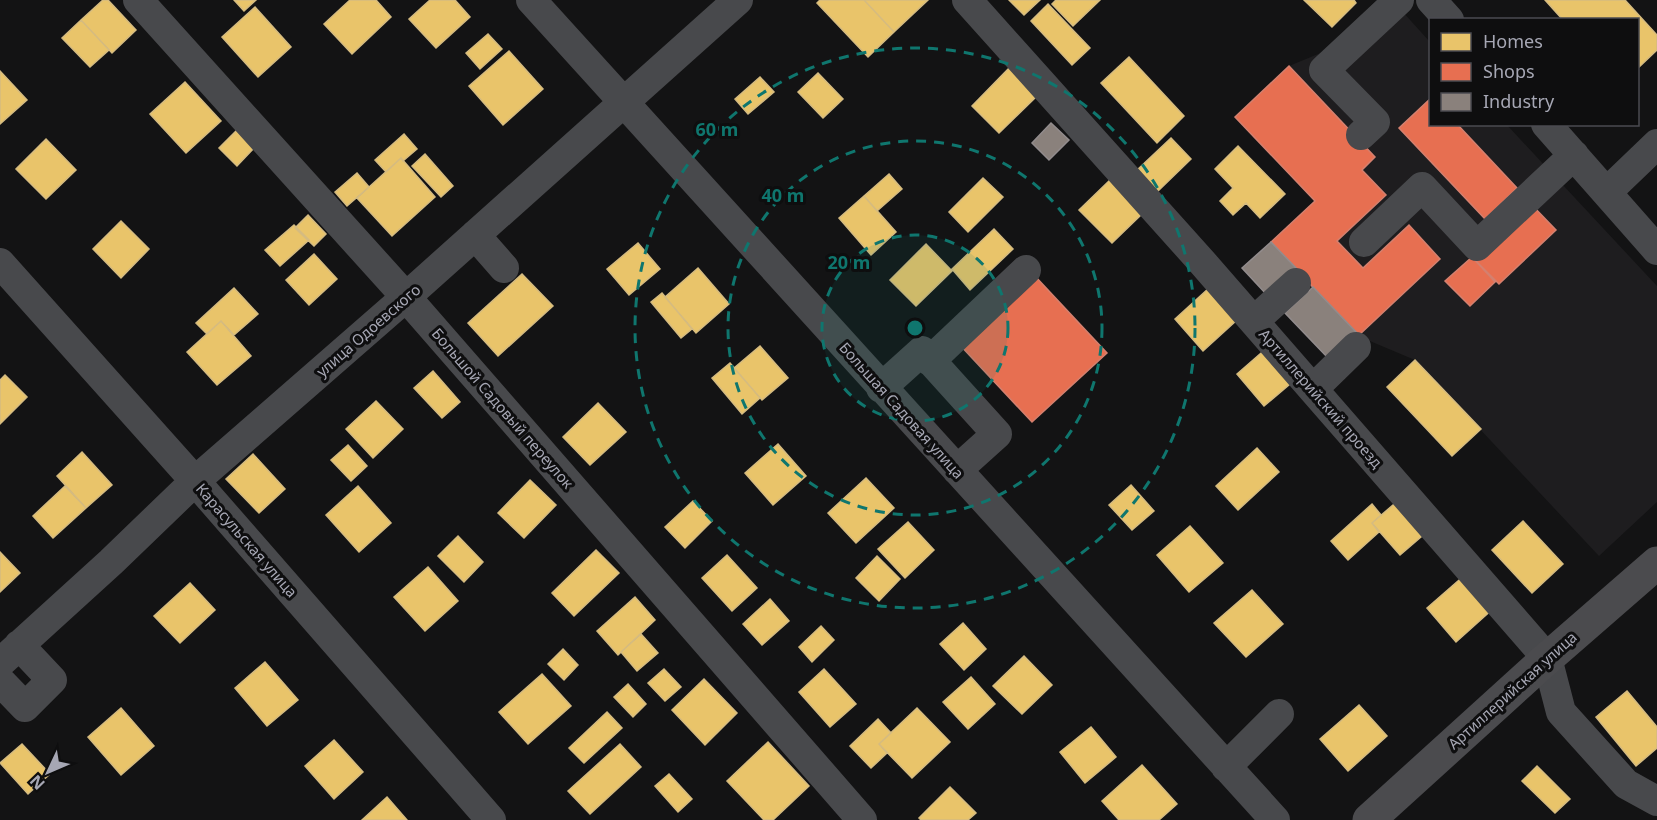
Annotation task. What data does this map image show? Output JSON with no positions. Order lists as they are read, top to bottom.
{
  "streets": {
    "main road": ["Артиллерийская улица"],
    "street": [
      "улица Одоевского",
      "Артиллерийский проезд",
      "Большой Садовый переулок",
      "Большая Садовая улица",
      "Карасульская улица"
    ]
  },
  "crossings": [
    ["улица Одоевского", "Большой Садовый переулок"],
    ["улица Одоевского", "Большая Садовая улица"],
    ["улица Одоевского", "Карасульская улица"],
    ["Артиллерийский проезд", "Артиллерийская улица"]
  ],
  "legend": ["Homes", "Shops", "Industry"],
  "north": "bottom left",
  "rings": ["60 m", "40 m", "20 m"]
}
